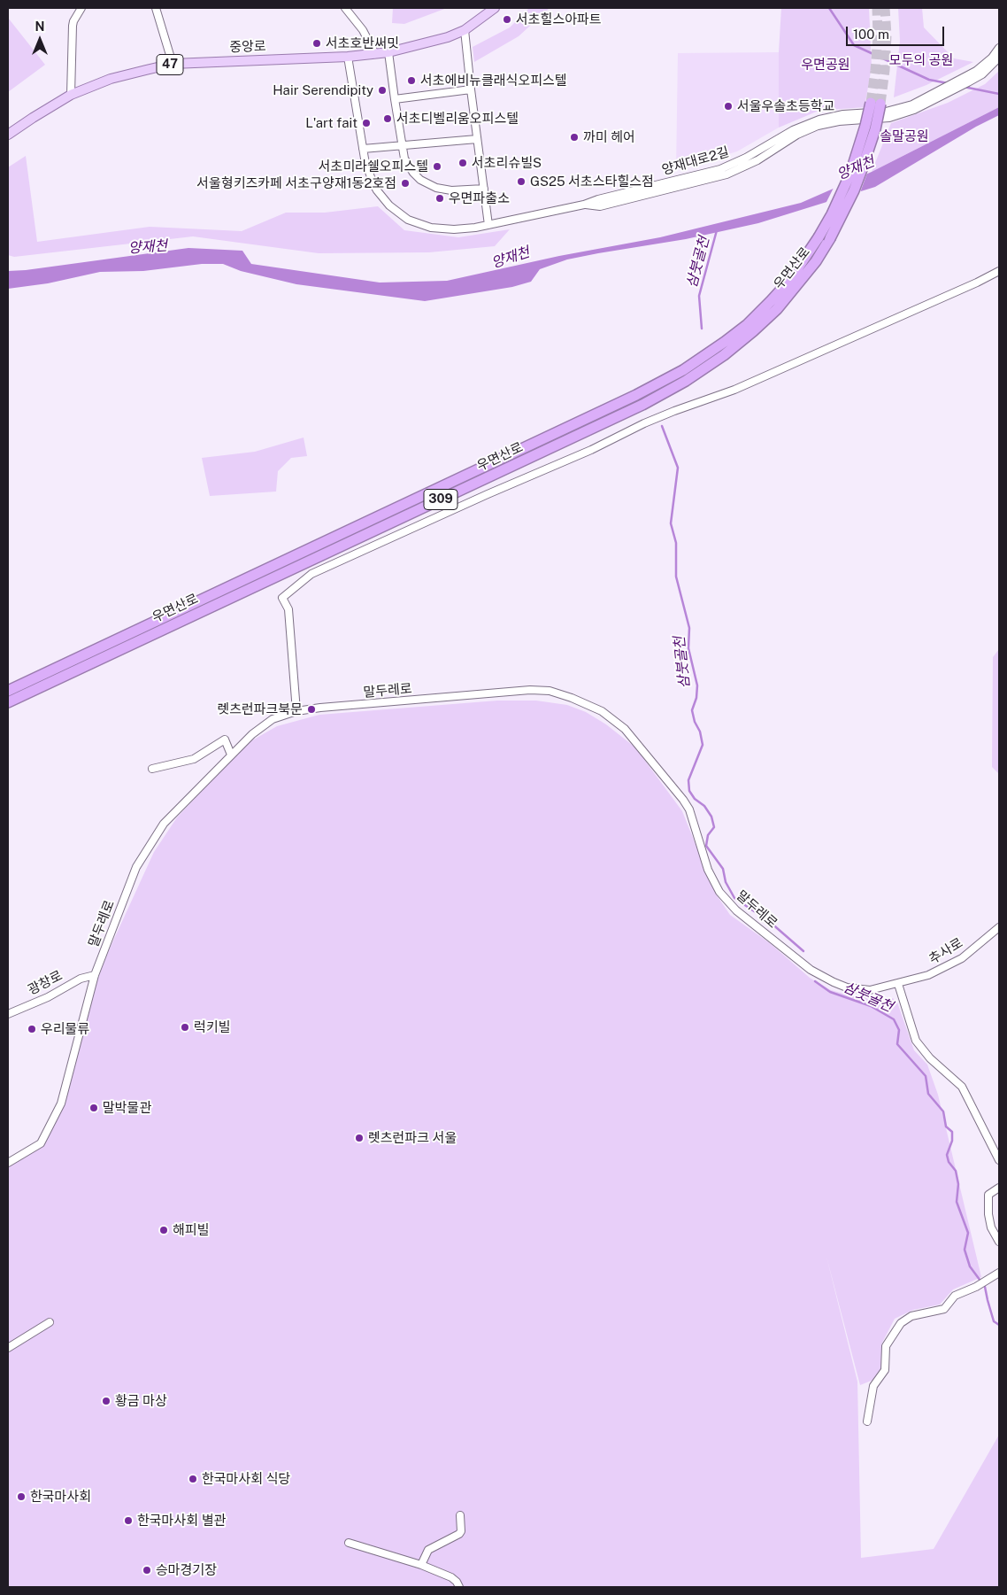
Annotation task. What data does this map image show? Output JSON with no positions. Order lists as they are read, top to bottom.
{
  "streets": {
    "highway": ["우면산로", "309"],
    "main road": ["중앙로", "47"],
    "street": [
      "양재대로2길",
      "말두레로",
      "추사로",
      "광창로"
    ]
  },
  "crossings": [
    ["중앙로", "양재대로2길"],
    ["말두레로", "추사로"],
    ["말두레로", "광창로"]
  ],
  "water": ["양재천", "삼붓골천"],
  "parks": ["모두의 공원", "우면공원", "솔말공원"],
  "places": [
    "서초힐스아파트",
    "서초호반써밋",
    "서초에비뉴클래식오피스텔",
    "Hair Serendipity",
    "서울우솔초등학교",
    "서초디벨리움오피스텔",
    "L'art fait",
    "까미 헤어",
    "서초리슈빌S",
    "서초미라쉘오피스텔",
    "GS25 서초스타힐스점",
    "서울형키즈카페 서초구양재1동2호점",
    "우면파출소",
    "렛츠런파크북문",
    "럭키빌",
    "우리물류",
    "말박물관",
    "렛츠런파크 서울",
    "해피빌",
    "황금 마상",
    "한국마사회 식당",
    "한국마사회",
    "한국마사회 별관",
    "승마경기장"
  ],
  "scale_bar": "100 m",
  "north": "top"
}
